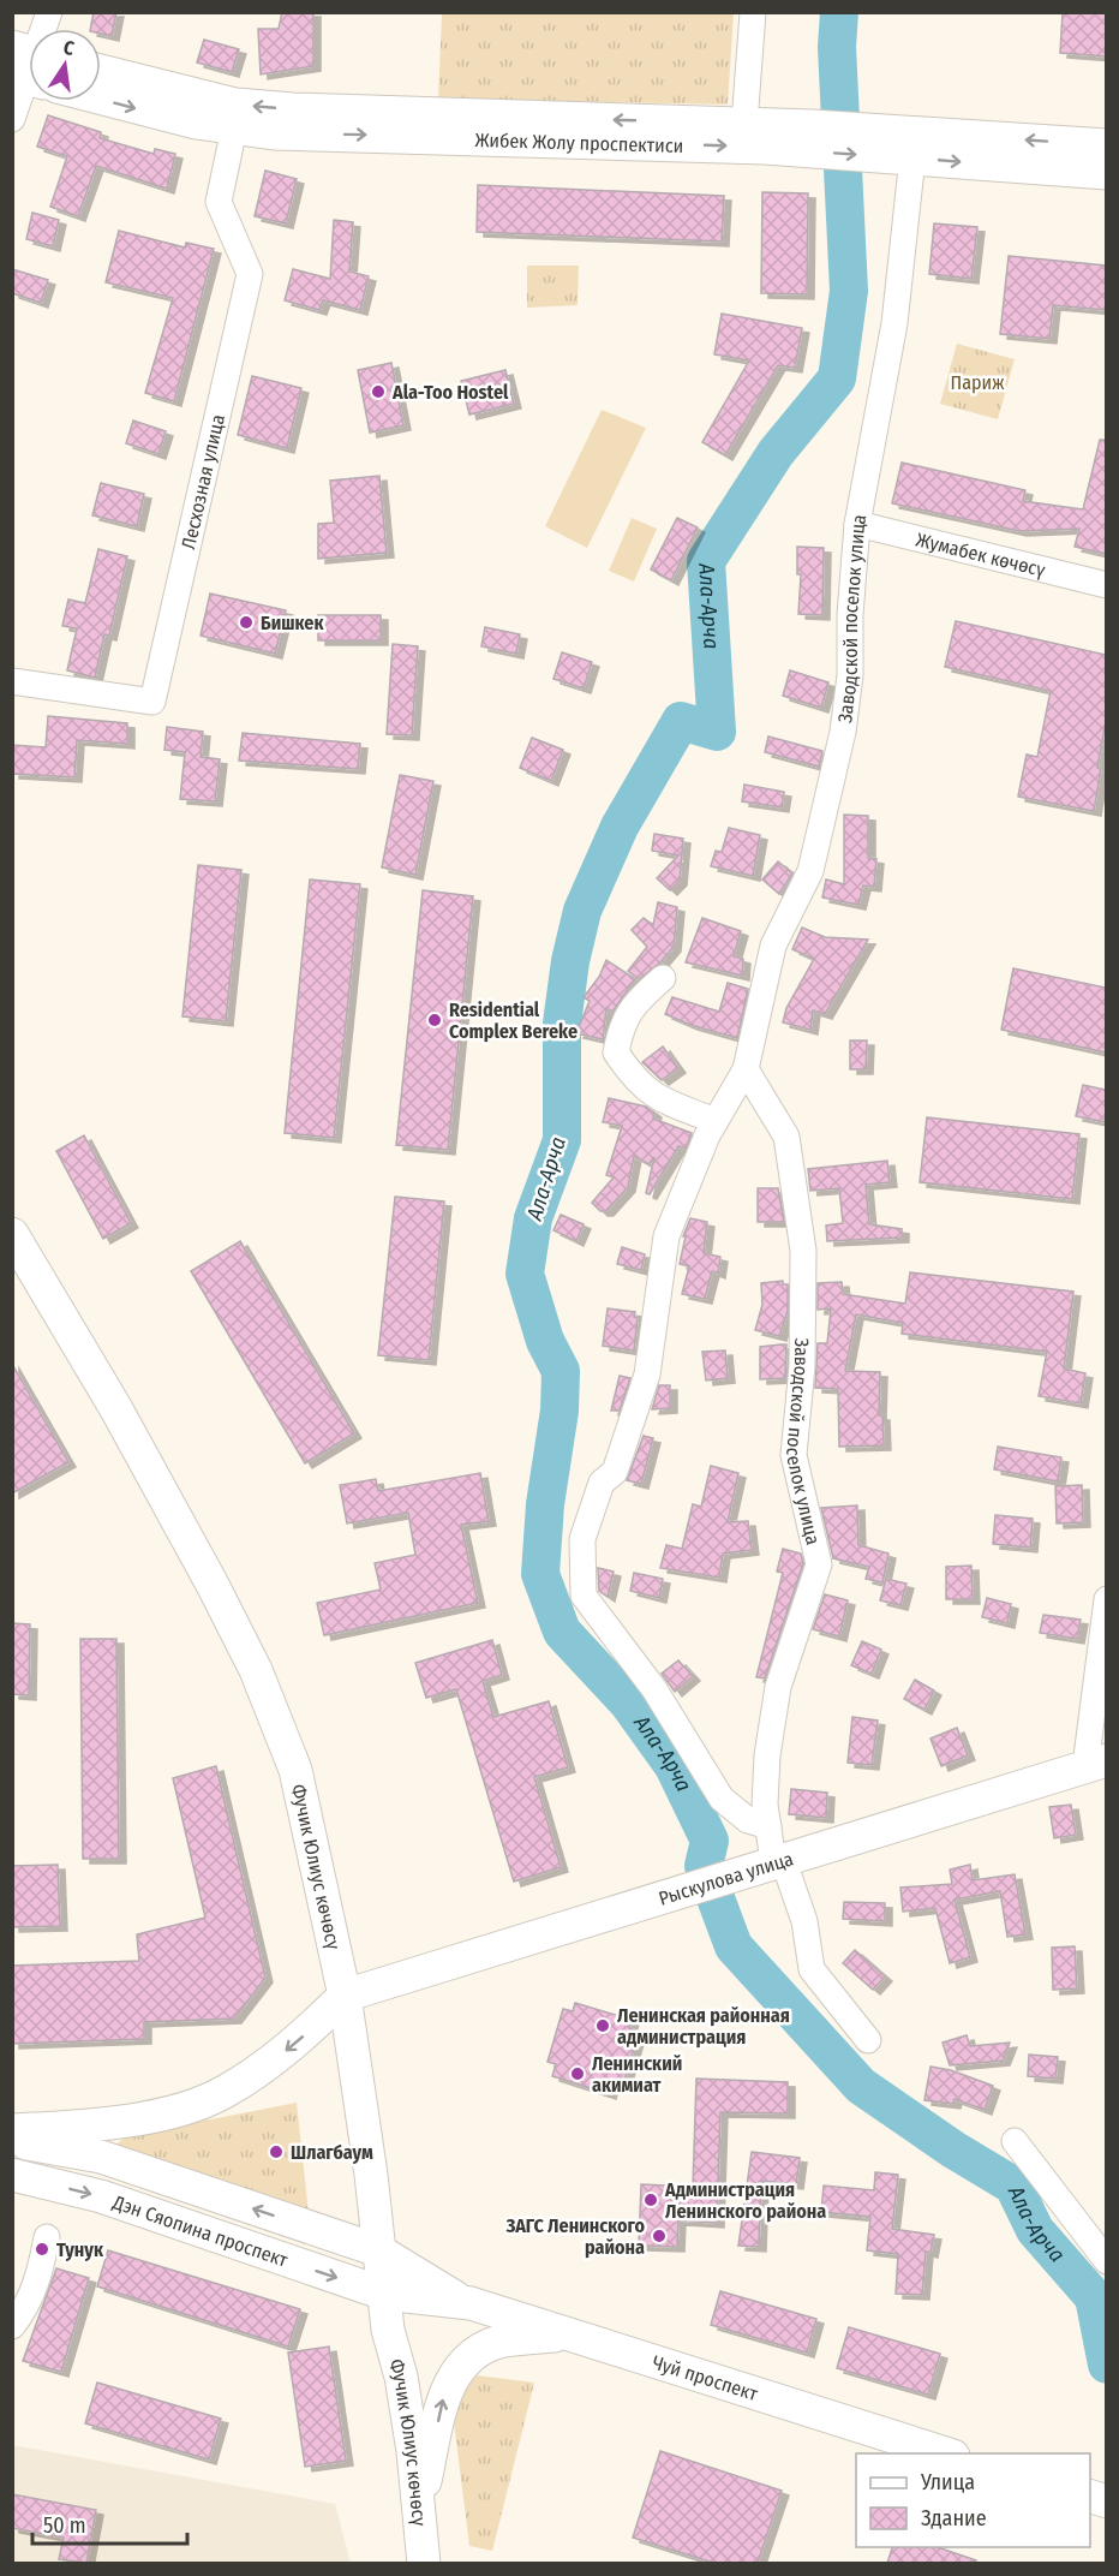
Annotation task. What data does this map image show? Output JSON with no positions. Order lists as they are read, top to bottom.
{
  "streets": {
    "main road": [
      "Жибек Жолу проспектиси",
      "Фучик Юлиус көчөсү",
      "Рыскулова улица",
      "Дэн Сяопина проспект",
      "Чуй проспект"
    ],
    "street": ["Лесхозная улица", "Жумабек көчөсү", "Заводской поселок улица"]
  },
  "crossings": [
    ["Жибек Жолу проспектиси", "Лесхозная улица"],
    ["Жибек Жолу проспектиси", "Заводской поселок улица"],
    ["Жумабек көчөсү", "Заводской поселок улица"],
    ["Заводской поселок улица", "Рыскулова улица"],
    ["Фучик Юлиус көчөсү", "Рыскулова улица"],
    ["Фучик Юлиус көчөсү", "Дэн Сяопина проспект"],
    ["Фучик Юлиус көчөсү", "Чуй проспект"],
    ["Дэн Сяопина проспект", "Чуй проспект"]
  ],
  "water": ["Ала-Арча"],
  "parks": ["Париж"],
  "places": [
    "Ala-Too Hostel",
    "Бишкек",
    "Residential Complex Bereke",
    "Ленинская районная администрация",
    "Ленинский акимиат",
    "Шлагбаум",
    "Администрация Ленинского района",
    "ЗАГС Ленинского района",
    "Тунук"
  ],
  "legend": ["Улица", "Здание"],
  "scale_bar": "50 m",
  "north": "top"
}
